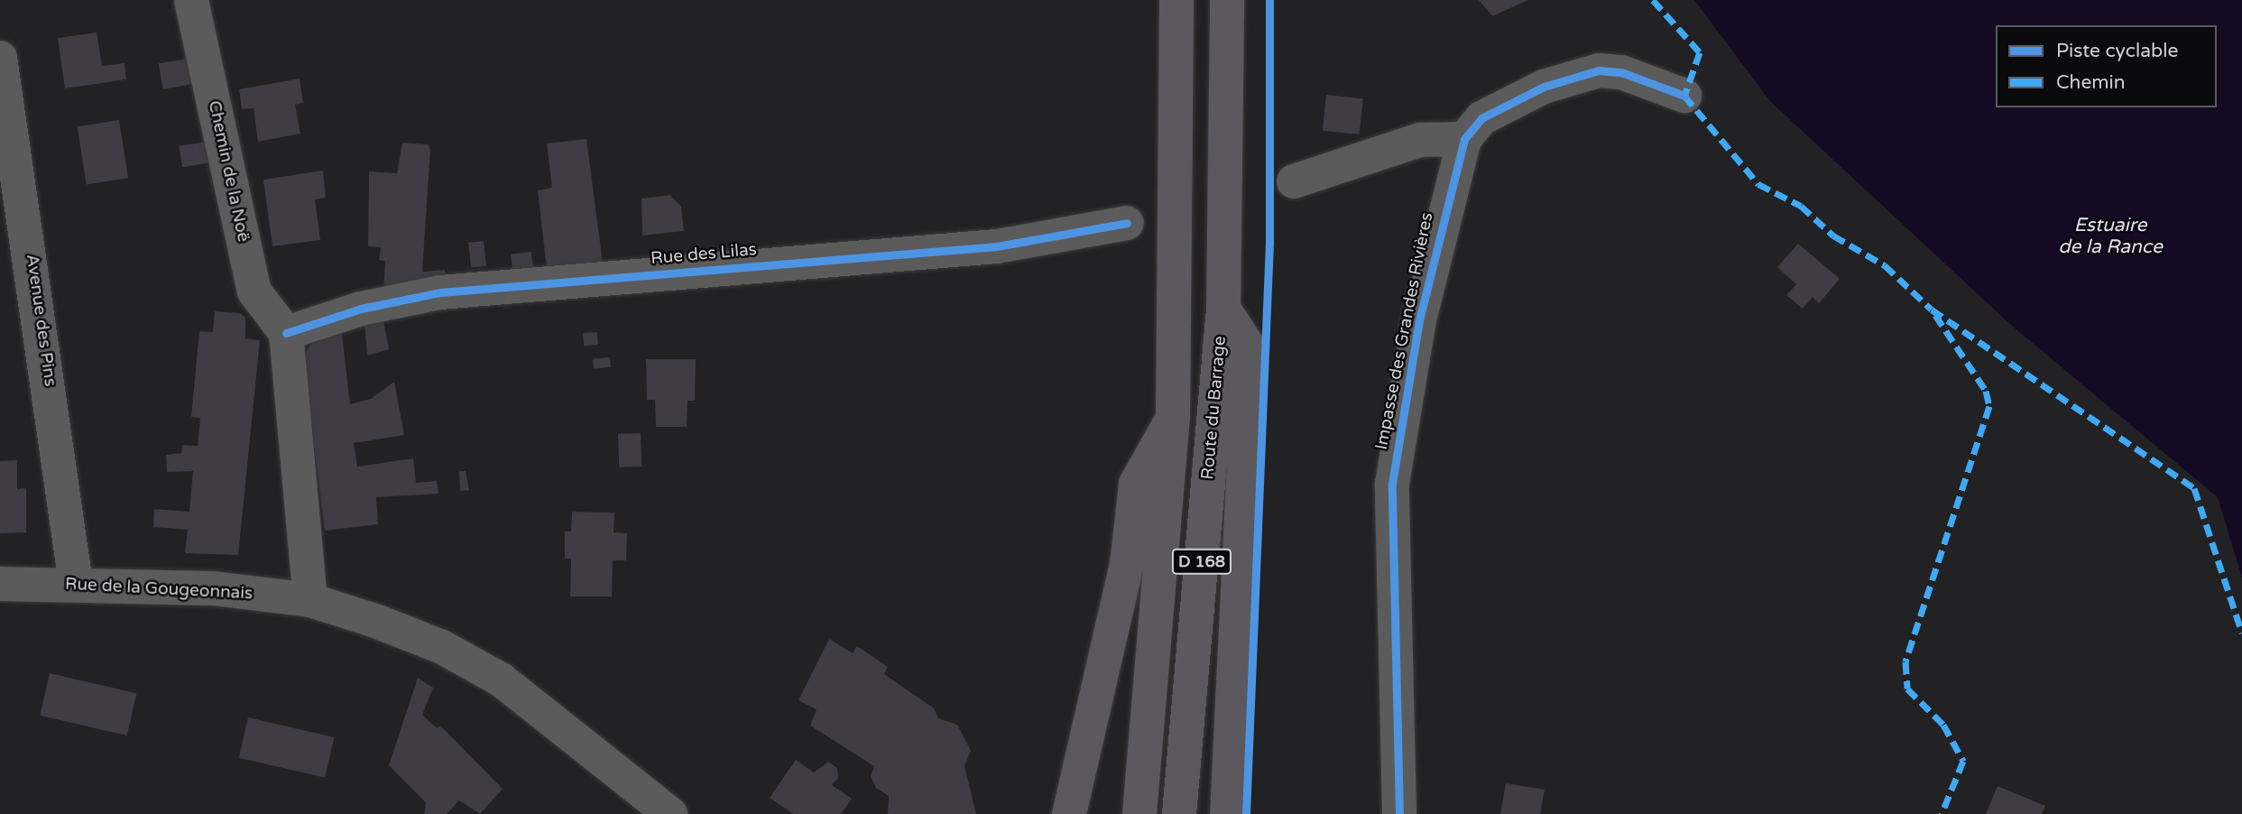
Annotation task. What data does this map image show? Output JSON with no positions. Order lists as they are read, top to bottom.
{
  "streets": {
    "main road": ["Route du Barrage", "D 168"],
    "street": [
      "Chemin de la Noë",
      "Rue des Lilas",
      "Avenue des Pins",
      "Impasse des Grandes Rivières",
      "Rue de la Gougeonnais"
    ]
  },
  "crossings": [
    ["Chemin de la Noë", "Rue des Lilas"],
    ["Avenue des Pins", "Rue de la Gougeonnais"],
    ["Route du Barrage", "D 168"]
  ],
  "water": ["Estuaire de la Rance"],
  "legend": ["Piste cyclable", "Chemin"]
}
